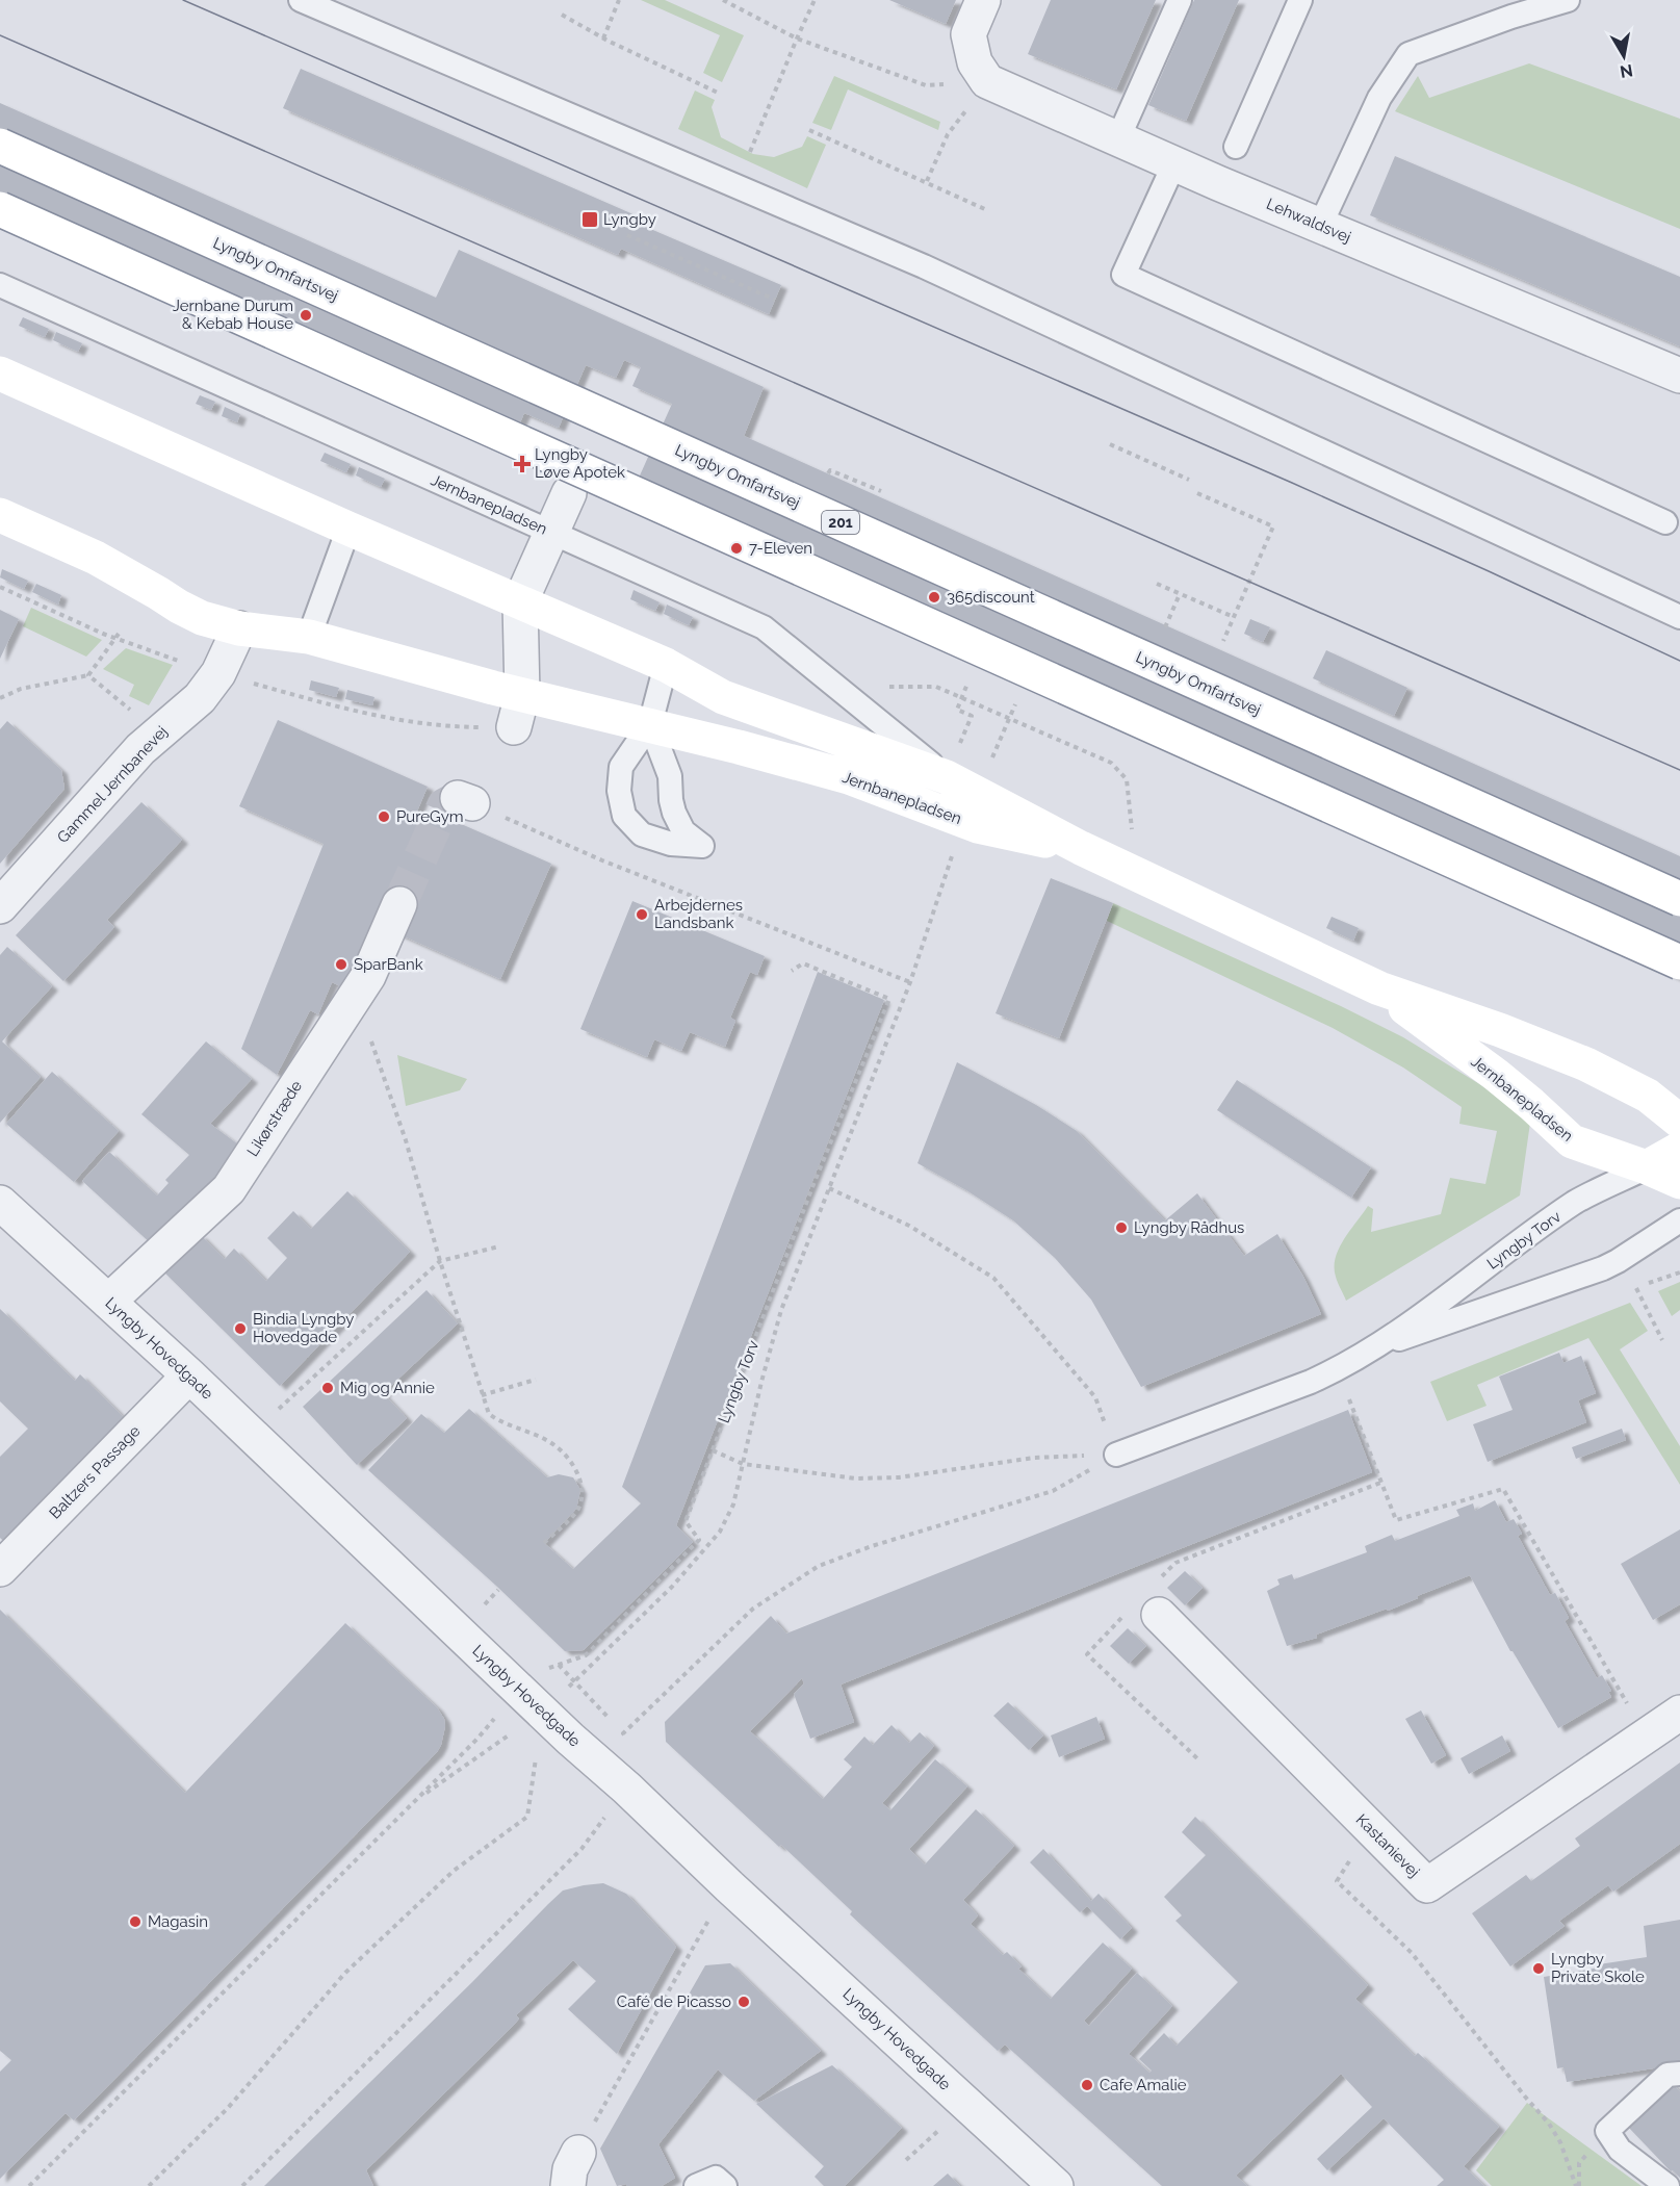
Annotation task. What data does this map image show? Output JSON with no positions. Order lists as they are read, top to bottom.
{
  "streets": {
    "main road": [
      "Lyngby Omfartsvej",
      "Jernbanepladsen",
      "201",
      "Lyngby Torv"
    ],
    "street": [
      "Lehwaldsvej",
      "Gammel Jernbanevej",
      "Likørstræde",
      "Lyngby Hovedgade",
      "Baltzers Passage",
      "Kastanievej"
    ]
  },
  "crossings": [
    ["Jernbanepladsen", "Gammel Jernbanevej"],
    ["Jernbanepladsen", "Lyngby Torv"],
    ["Likørstræde", "Lyngby Hovedgade"],
    ["Lyngby Torv", "Lyngby Hovedgade"],
    ["Lyngby Hovedgade", "Baltzers Passage"]
  ],
  "places": {
    "transit": ["Lyngby"],
    "other": [
      "Jernbane Durum & Kebab House",
      "7-Eleven",
      "365discount",
      "PureGym",
      "Arbejdernes Landsbank",
      "SparBank",
      "Lyngby Rådhus",
      "Bindia Lyngby Hovedgade",
      "Mig og Annie",
      "Magasin",
      "Lyngby Private Skole",
      "Café de Picasso",
      "Cafe Amalie"
    ],
    "health": ["Lyngby Løve Apotek"]
  },
  "north": "bottom"
}
